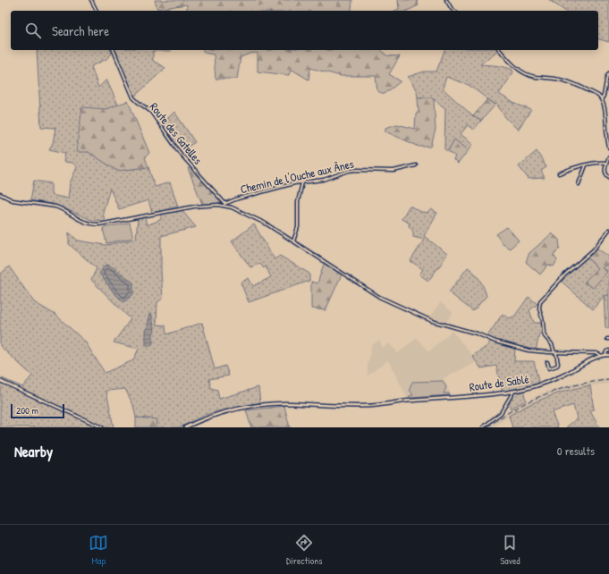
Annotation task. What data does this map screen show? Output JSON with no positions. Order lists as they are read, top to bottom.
{
  "streets": {
    "main road": ["Route de Sablé"],
    "street": ["Route des Gatelles", "Chemin de l'Ouche aux Ânes"]
  },
  "crossings": [
    ["Route des Gatelles", "Chemin de l'Ouche aux Ânes"]
  ],
  "scale_bar": "200 m",
  "page": {
    "search": "Search here",
    "scale": "200 m",
    "heading": ["Nearby", "0 results"],
    "nav": ["Map", "Directions", "Saved"]
  }
}
